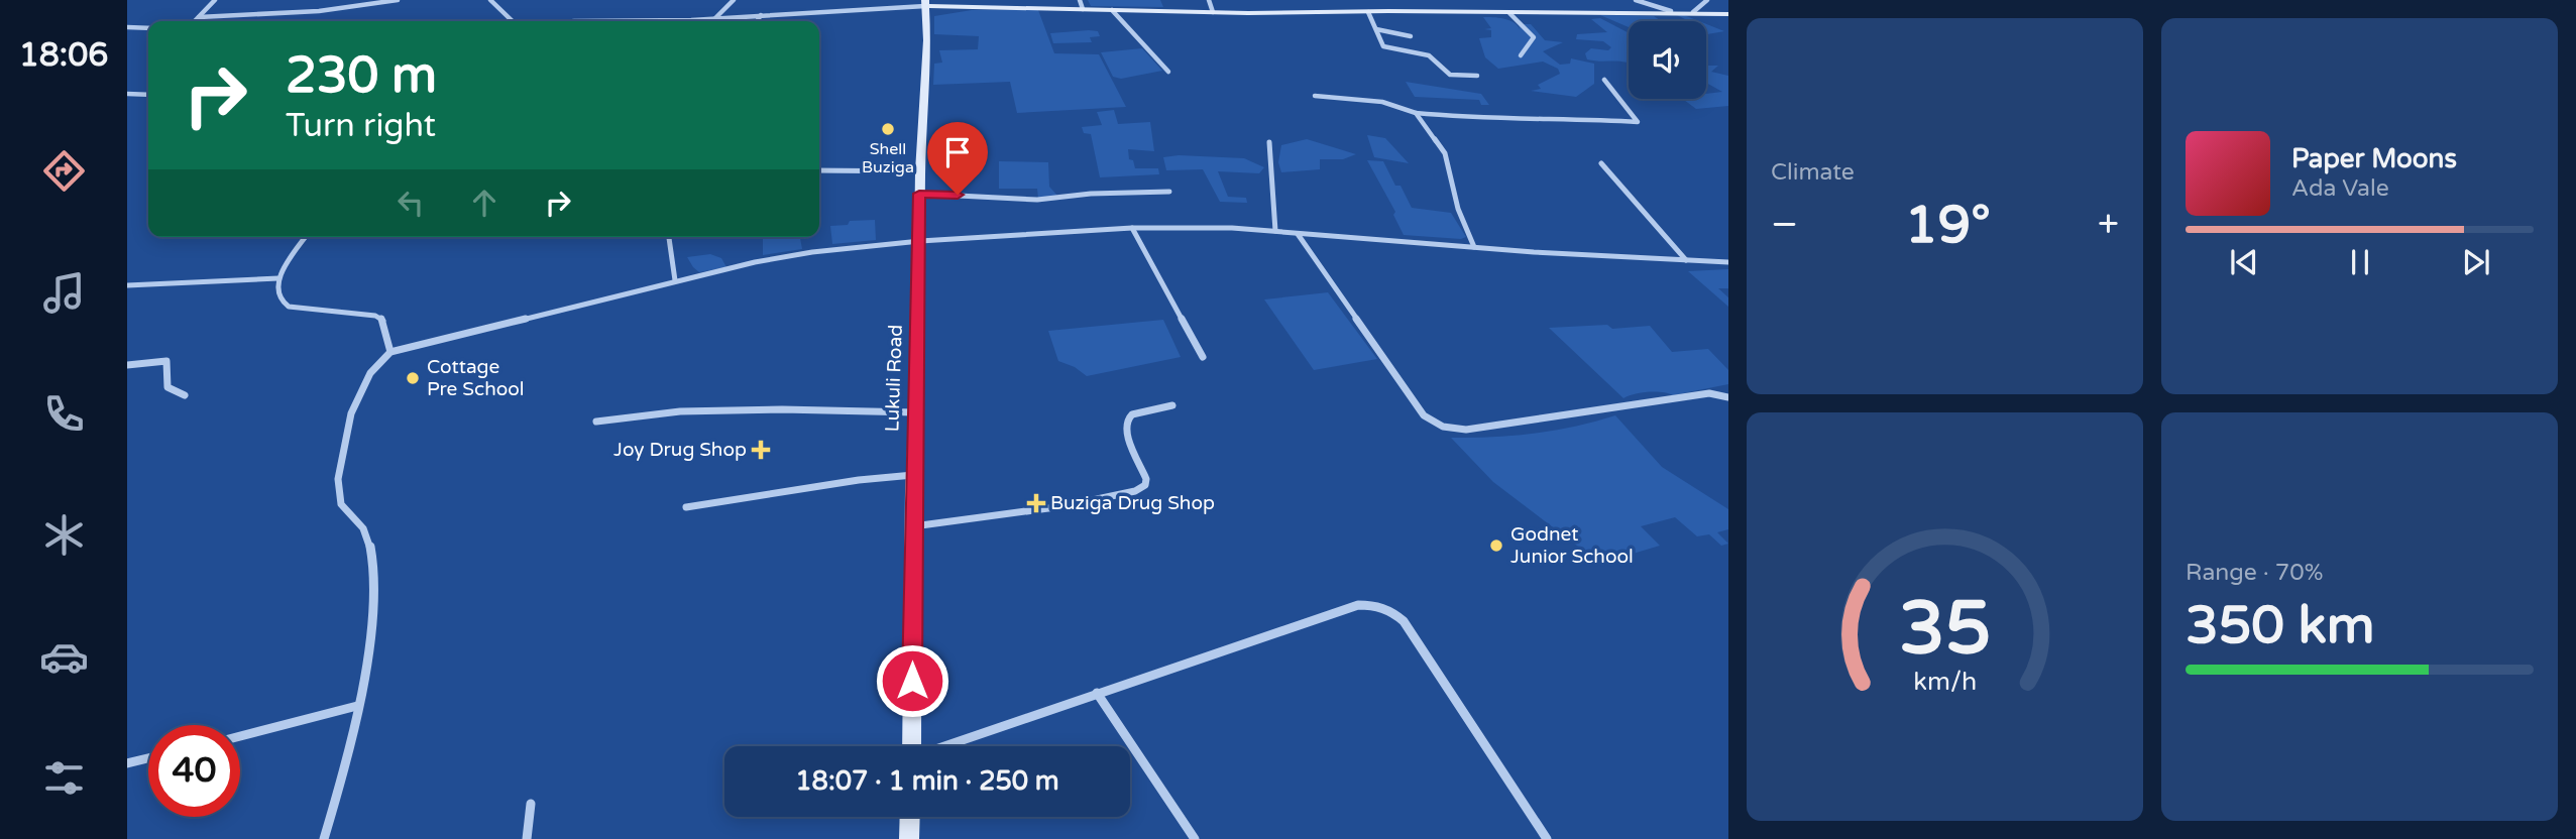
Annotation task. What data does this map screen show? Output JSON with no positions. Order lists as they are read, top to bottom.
{
  "streets": {
    "street": ["Lukuli Road"]
  },
  "places": {
    "other": ["Shell Buziga", "Cottage Pre School", "Godnet Junior School"],
    "health": ["Joy Drug Shop", "Buziga Drug Shop"]
  },
  "page": {
    "tabs": "18:06",
    "tile": [
      "Climate",
      ["Range · 70%", "350 km"]
    ],
    "turn": ["230 m", "Turn right"],
    "song": ["Paper Moons", "Ada Vale"],
    "heat": ["−", "19°", "+"],
    "limit": "40",
    "trip": "18:07 · 1 min · 250 m",
    "gauge": ["35", "km/h"]
  }
}
